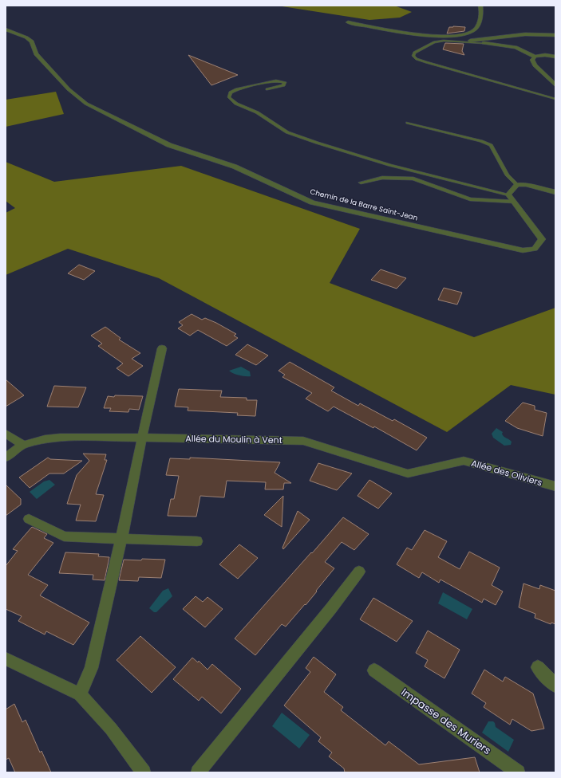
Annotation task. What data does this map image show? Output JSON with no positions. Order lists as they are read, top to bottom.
{
  "streets": {
    "street": [
      "Chemin de la Barre Saint-Jean",
      "Allée du Moulin à Vent",
      "Allée des Oliviers",
      "Impasse des Muriers"
    ]
  },
  "crossings": [
    ["Allée du Moulin à Vent", "Allée des Oliviers"]
  ]
}
